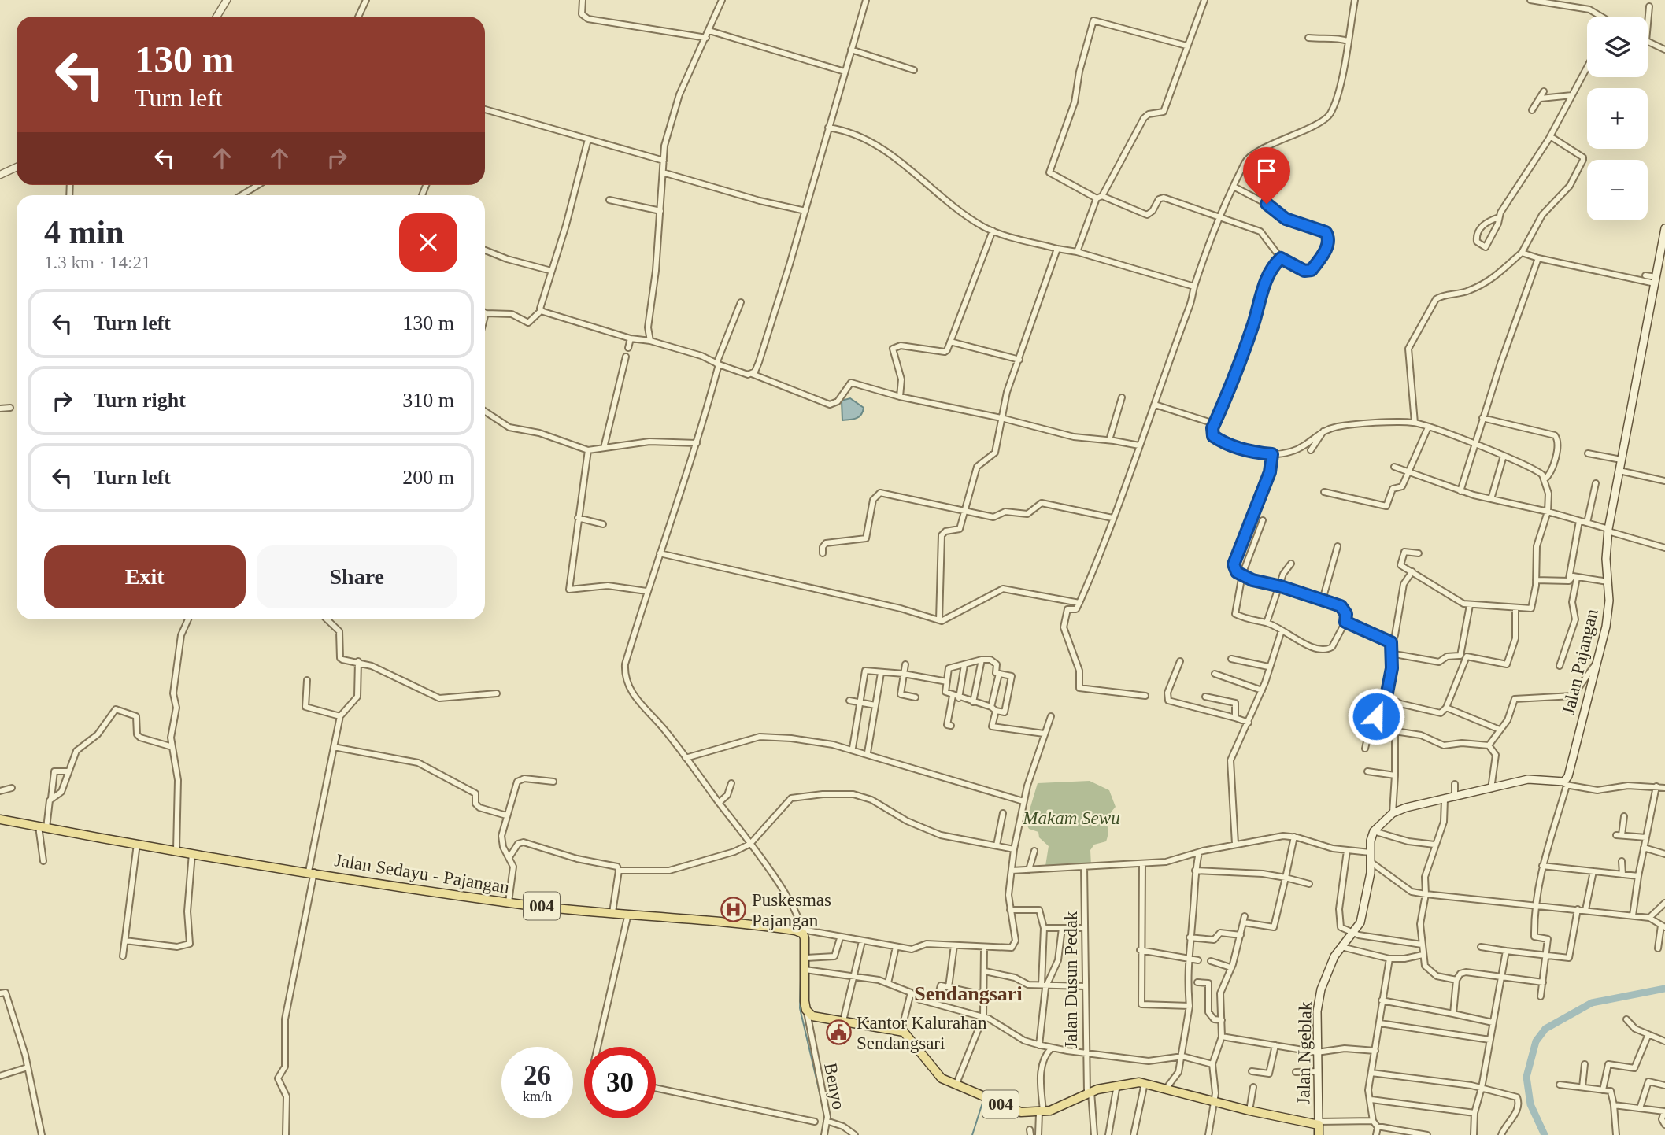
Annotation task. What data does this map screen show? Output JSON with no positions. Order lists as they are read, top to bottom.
{
  "streets": {
    "main road": [
      "Jalan Pajangan",
      "Jalan Sedayu - Pajangan",
      "004",
      "Jalan Ngeblak"
    ],
    "street": ["Jalan Dusun Pedak", "Benyo"]
  },
  "crossings": [
    ["004", "Jalan Dusun Pedak"],
    ["004", "Jalan Ngeblak"]
  ],
  "districts": ["Sendangsari"],
  "parks": ["Makam Sewu"],
  "places": {
    "hospital": ["Puskesmas Pajangan"],
    "public building": ["Kantor Kalurahan Sendangsari"]
  },
  "page": {
    "map_buttons": ["+", "−"],
    "turn": ["130 m", "Turn left"],
    "heading": ["4 min", "1.3 km · 14:21"],
    "list": [
      {
        "name": "Turn left",
        "value": "130 m"
      },
      {
        "name": "Turn right",
        "value": "310 m"
      },
      {
        "name": "Turn left",
        "value": "200 m"
      }
    ],
    "buttons": ["Exit", "Share"],
    "speed": "26 km/h",
    "limit": "30"
  }
}
